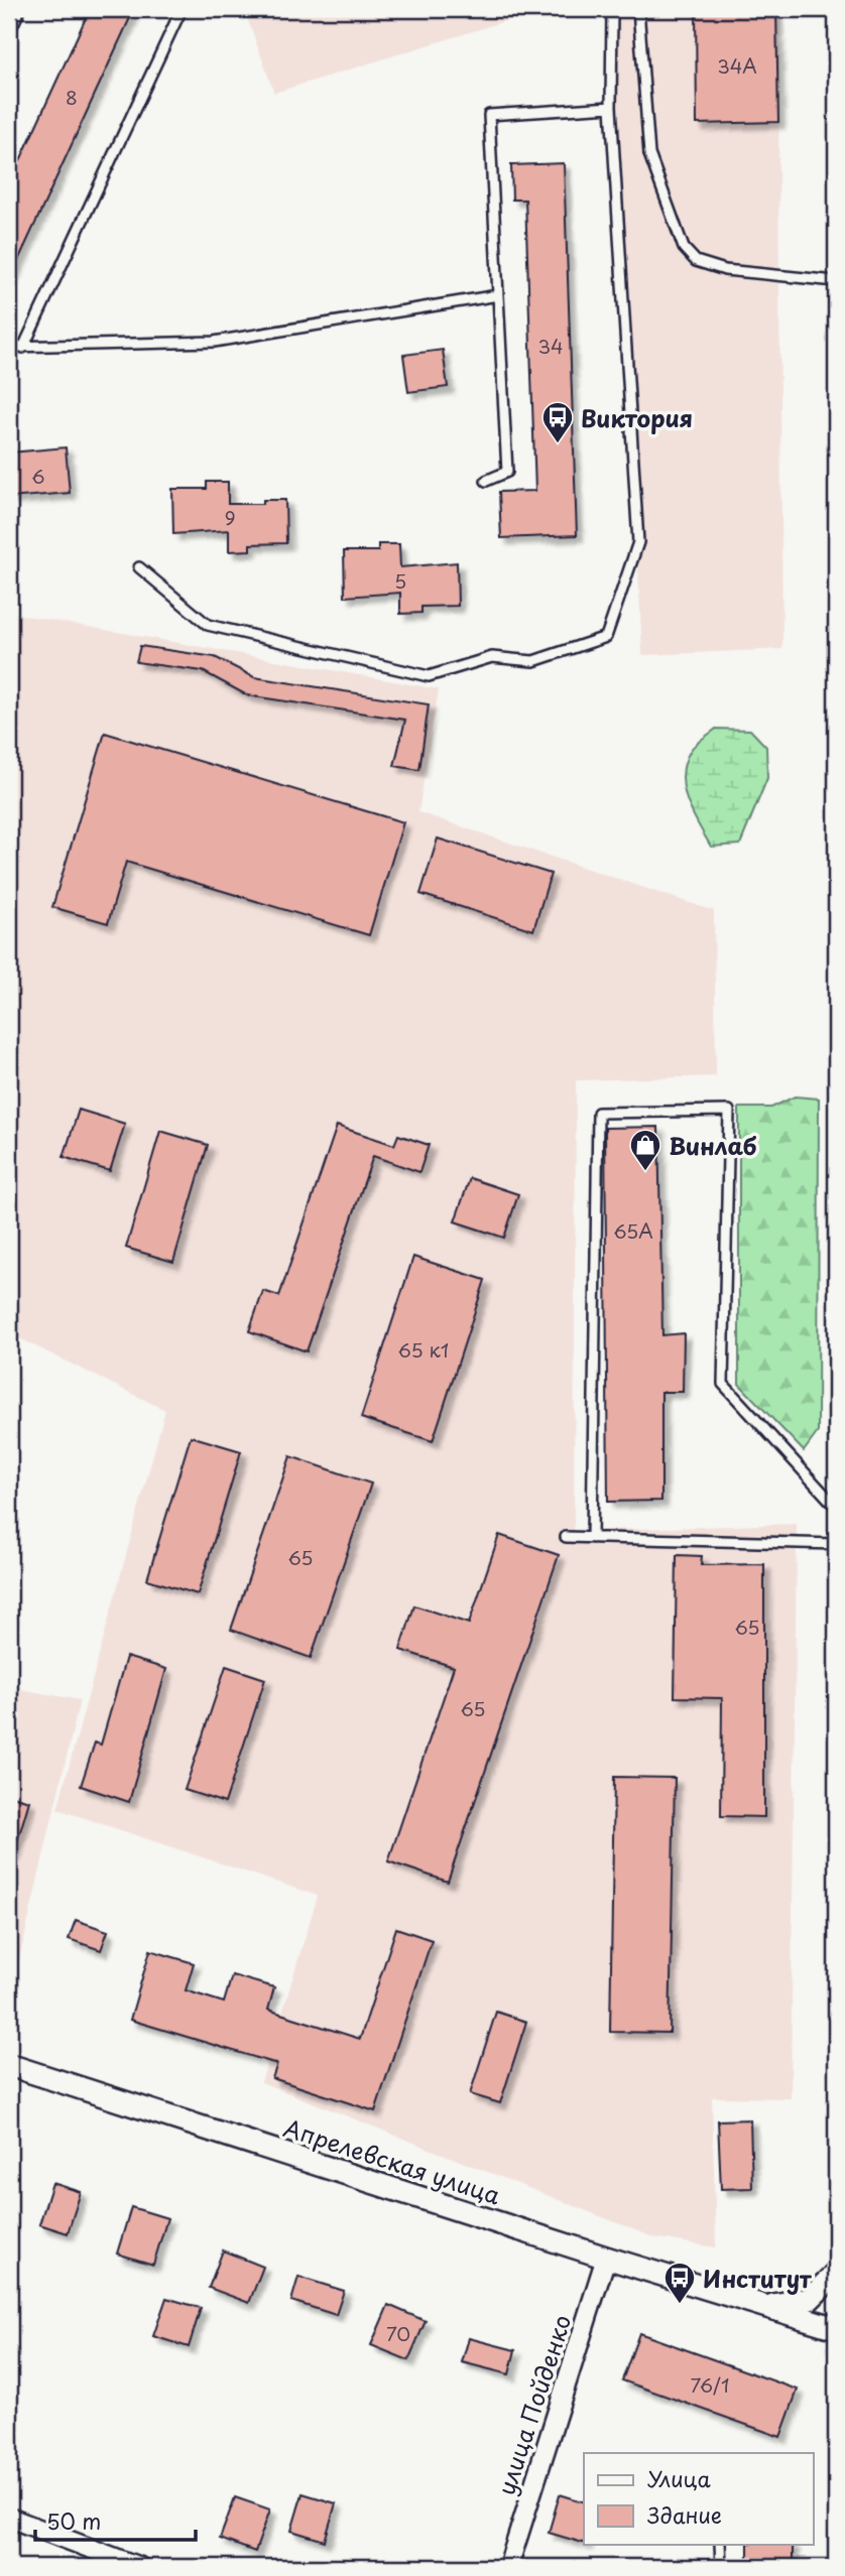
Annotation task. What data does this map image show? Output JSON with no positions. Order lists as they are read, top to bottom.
{
  "streets": {
    "street": ["Апрелевская улица", "улица Пойденко"]
  },
  "crossings": [
    ["Апрелевская улица", "улица Пойденко"]
  ],
  "places": {
    "bus stop": ["Виктория", "Институт"],
    "shop": ["Винлаб"]
  },
  "house_numbers": [
    "34А",
    "8",
    "34",
    "6",
    "9",
    "5",
    "65А",
    "65 к1",
    "65",
    "65",
    "65",
    "70",
    "76/1"
  ],
  "legend": ["Улица", "Здание"],
  "scale_bar": "50 m"
}
